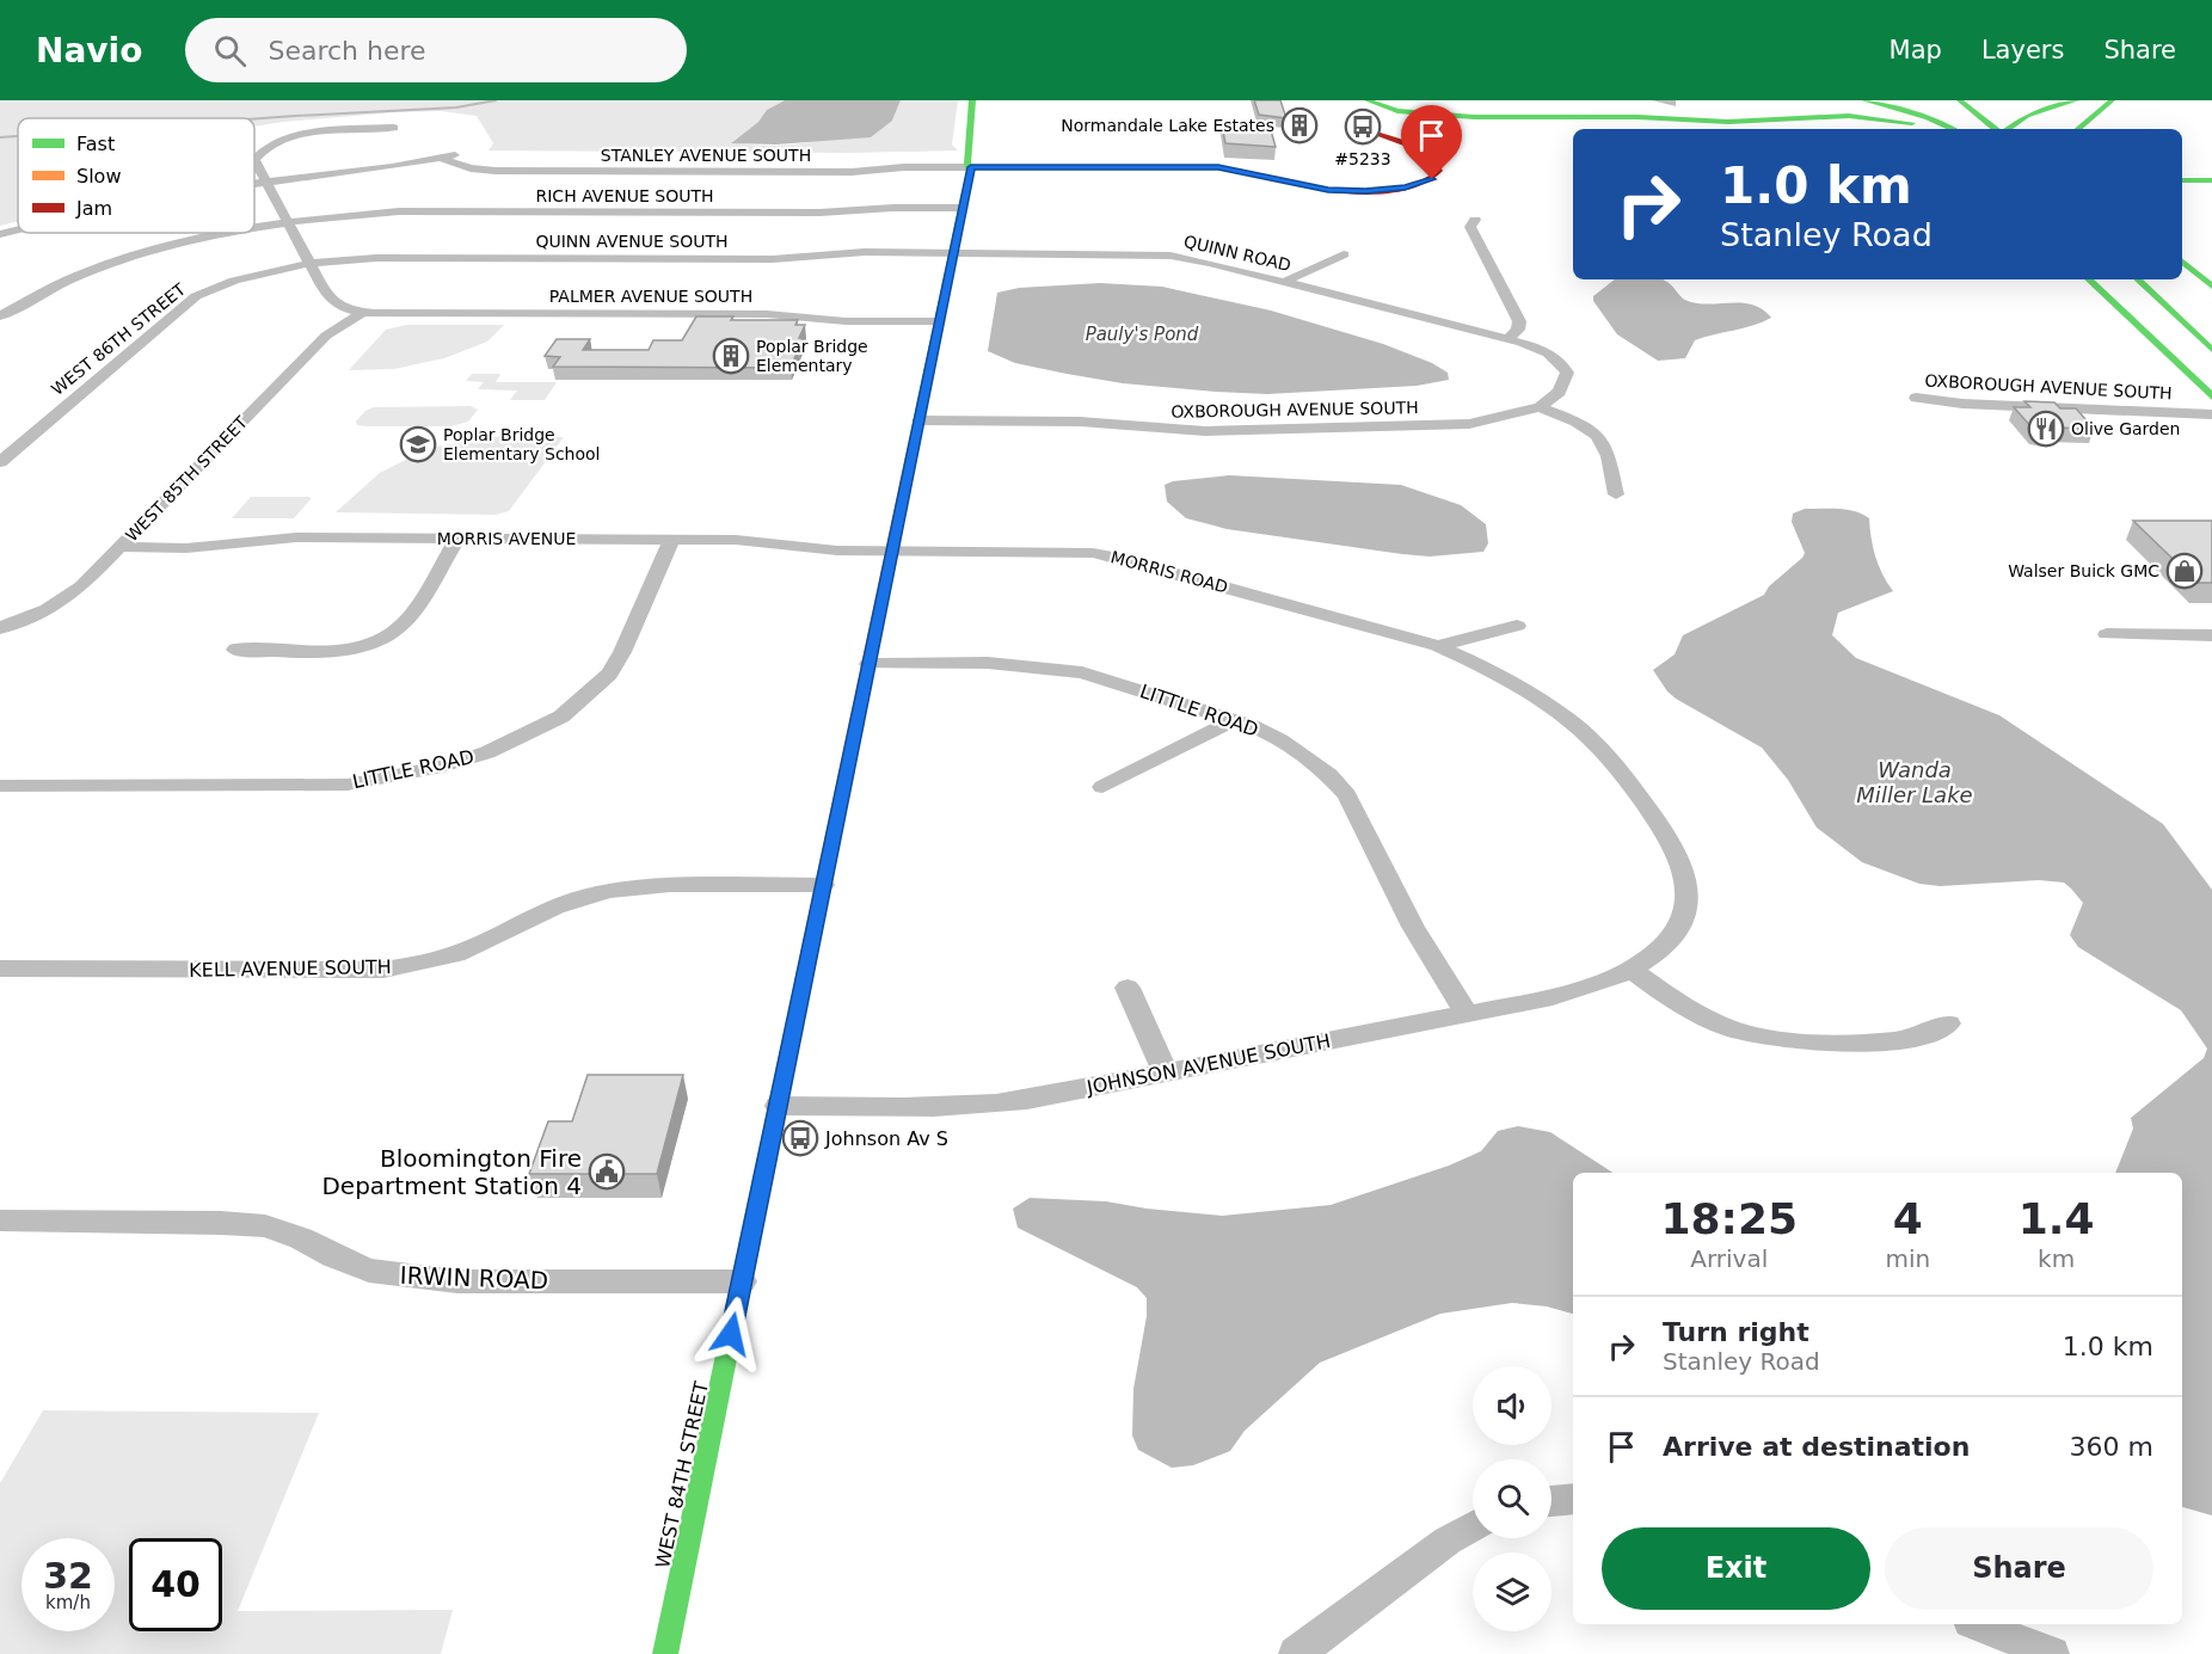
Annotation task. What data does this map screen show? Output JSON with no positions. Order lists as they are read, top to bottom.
{
  "streets": {
    "main road": ["WEST 84TH STREET"],
    "street": [
      "STANLEY AVENUE SOUTH",
      "RICH AVENUE SOUTH",
      "QUINN AVENUE SOUTH",
      "QUINN ROAD",
      "PALMER AVENUE SOUTH",
      "WEST 86TH STREET",
      "OXBOROUGH AVENUE SOUTH",
      "WEST 85TH STREET",
      "MORRIS AVENUE",
      "MORRIS ROAD",
      "LITTLE ROAD",
      "KELL AVENUE SOUTH",
      "JOHNSON AVENUE SOUTH",
      "IRWIN ROAD"
    ]
  },
  "crossings": [
    ["STANLEY AVENUE SOUTH", "WEST 84TH STREET"],
    ["RICH AVENUE SOUTH", "WEST 84TH STREET"],
    ["QUINN AVENUE SOUTH", "QUINN ROAD"],
    ["QUINN AVENUE SOUTH", "WEST 86TH STREET"],
    ["QUINN AVENUE SOUTH", "WEST 84TH STREET"],
    ["QUINN ROAD", "OXBOROUGH AVENUE SOUTH"],
    ["QUINN ROAD", "WEST 84TH STREET"],
    ["PALMER AVENUE SOUTH", "WEST 85TH STREET"],
    ["PALMER AVENUE SOUTH", "WEST 84TH STREET"],
    ["OXBOROUGH AVENUE SOUTH", "WEST 84TH STREET"],
    ["WEST 85TH STREET", "MORRIS AVENUE"],
    ["MORRIS AVENUE", "MORRIS ROAD"],
    ["MORRIS AVENUE", "LITTLE ROAD"],
    ["MORRIS AVENUE", "WEST 84TH STREET"],
    ["MORRIS ROAD", "JOHNSON AVENUE SOUTH"],
    ["MORRIS ROAD", "WEST 84TH STREET"],
    ["LITTLE ROAD", "JOHNSON AVENUE SOUTH"],
    ["LITTLE ROAD", "WEST 84TH STREET"],
    ["KELL AVENUE SOUTH", "WEST 84TH STREET"],
    ["JOHNSON AVENUE SOUTH", "WEST 84TH STREET"],
    ["IRWIN ROAD", "WEST 84TH STREET"]
  ],
  "water": ["Pauly's Pond", "Wanda Miller Lake"],
  "places": {
    "building": ["Normandale Lake Estates", "Poplar Bridge Elementary"],
    "bus stop": ["#5233", "Johnson Av S"],
    "restaurant": ["Olive Garden"],
    "school or university": ["Poplar Bridge Elementary School"],
    "shop": ["Walser Buick GMC"],
    "public building": ["Bloomington Fire Department Station 4"]
  },
  "legend": ["Fast", "Slow", "Jam"],
  "page": {
    "header": "Navio",
    "search": "Search here",
    "nav": ["Map", "Layers", "Share"],
    "turn": ["1.0 km", "Stanley Road"],
    "eta": [
      "18:25",
      "Arrival",
      "4",
      "min",
      "1.4",
      "km"
    ],
    "list": [
      {
        "name": "Turn right",
        "note": "Stanley Road",
        "value": "1.0 km"
      },
      {
        "name": "Arrive at destination",
        "value": "360 m"
      }
    ],
    "buttons": ["Exit", "Share"],
    "speed": "32 km/h",
    "limit": "40"
  }
}
